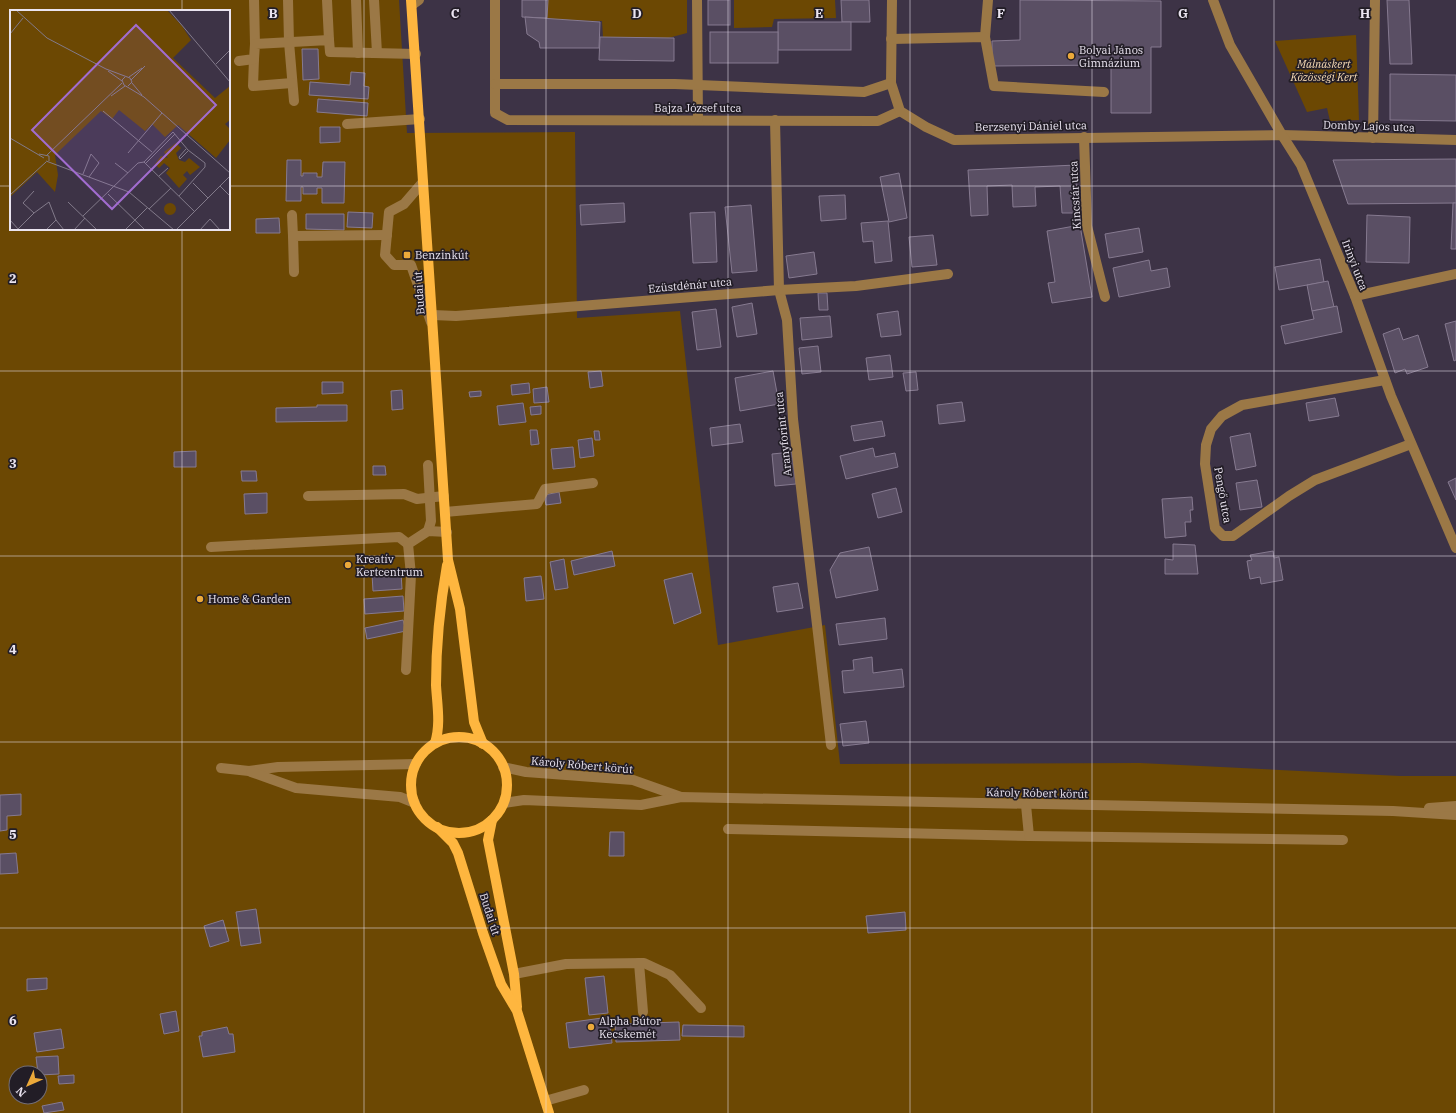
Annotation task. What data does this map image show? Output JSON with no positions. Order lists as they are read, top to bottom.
{
  "streets": {
    "main road": ["Budai út"],
    "street": [
      "Bajza József utca",
      "Berzsenyi Dániel utca",
      "Domby Lajos utca",
      "Kincstár utca",
      "Irinyi utca",
      "Ezüstdénár utca",
      "Aranyforint utca",
      "Pengő utca",
      "Károly Róbert körút"
    ]
  },
  "crossings": [
    ["Bajza József utca", "Berzsenyi Dániel utca"],
    ["Bajza József utca", "Aranyforint utca"],
    ["Berzsenyi Dániel utca", "Domby Lajos utca"],
    ["Berzsenyi Dániel utca", "Kincstár utca"],
    ["Berzsenyi Dániel utca", "Irinyi utca"],
    ["Domby Lajos utca", "Irinyi utca"],
    ["Irinyi utca", "Pengő utca"],
    ["Ezüstdénár utca", "Budai út"],
    ["Ezüstdénár utca", "Aranyforint utca"],
    ["Budai út", "Károly Róbert körút"]
  ],
  "parks": ["Málnáskert Közösségi Kert"],
  "places": {
    "other": [
      "Bolyai János Gimnázium",
      "Kreatív Kertcentrum",
      "Home & Garden",
      "Alpha Bútor Kecskemét"
    ],
    "transit": ["Benzinkút"]
  },
  "north": "bottom left",
  "grid": {
    "columns": [
      "B",
      "C",
      "D",
      "E",
      "F",
      "G",
      "H"
    ],
    "rows": [
      "2",
      "3",
      "4",
      "5",
      "6"
    ]
  }
}
